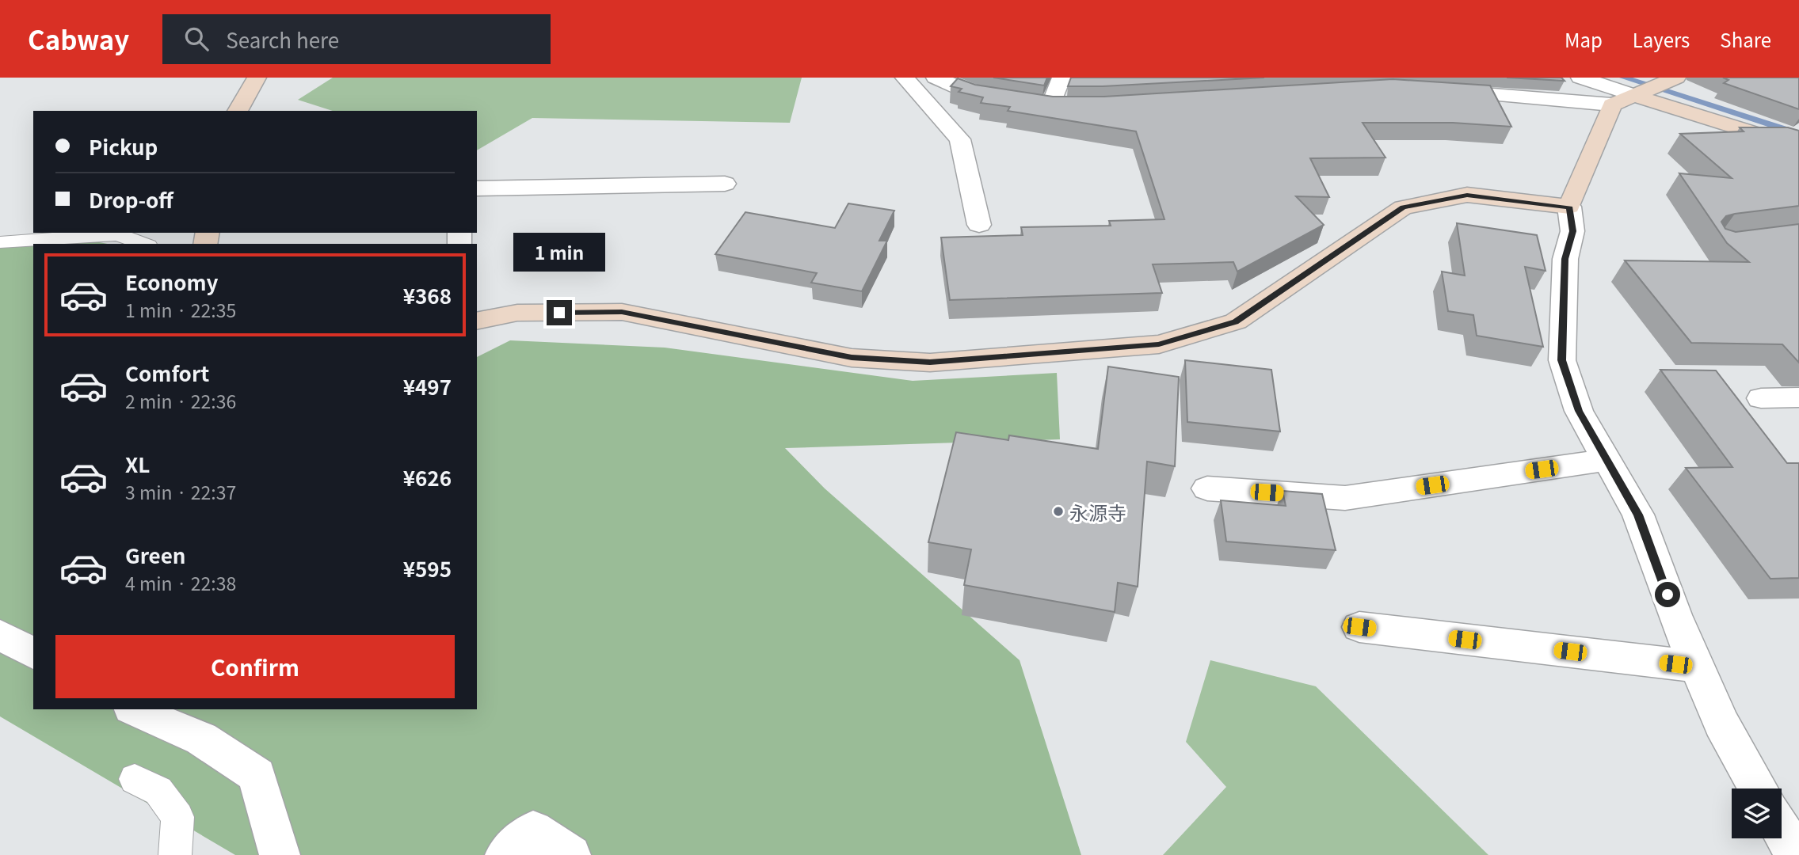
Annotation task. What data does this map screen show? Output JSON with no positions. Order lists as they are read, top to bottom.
{
  "places": ["永源寺"],
  "page": {
    "header": "Cabway",
    "search": "Search here",
    "nav": ["Map", "Layers", "Share"],
    "banner": ["Pickup", "Drop-off"],
    "bubble": "1 min",
    "list": [
      {
        "name": "Economy",
        "note": "1 min · 22:35",
        "value": "¥368"
      },
      {
        "name": "Comfort",
        "note": "2 min · 22:36",
        "value": "¥497"
      },
      {
        "name": "XL",
        "note": "3 min · 22:37",
        "value": "¥626"
      },
      {
        "name": "Green",
        "note": "4 min · 22:38",
        "value": "¥595"
      }
    ],
    "buttons": "Confirm"
  }
}
